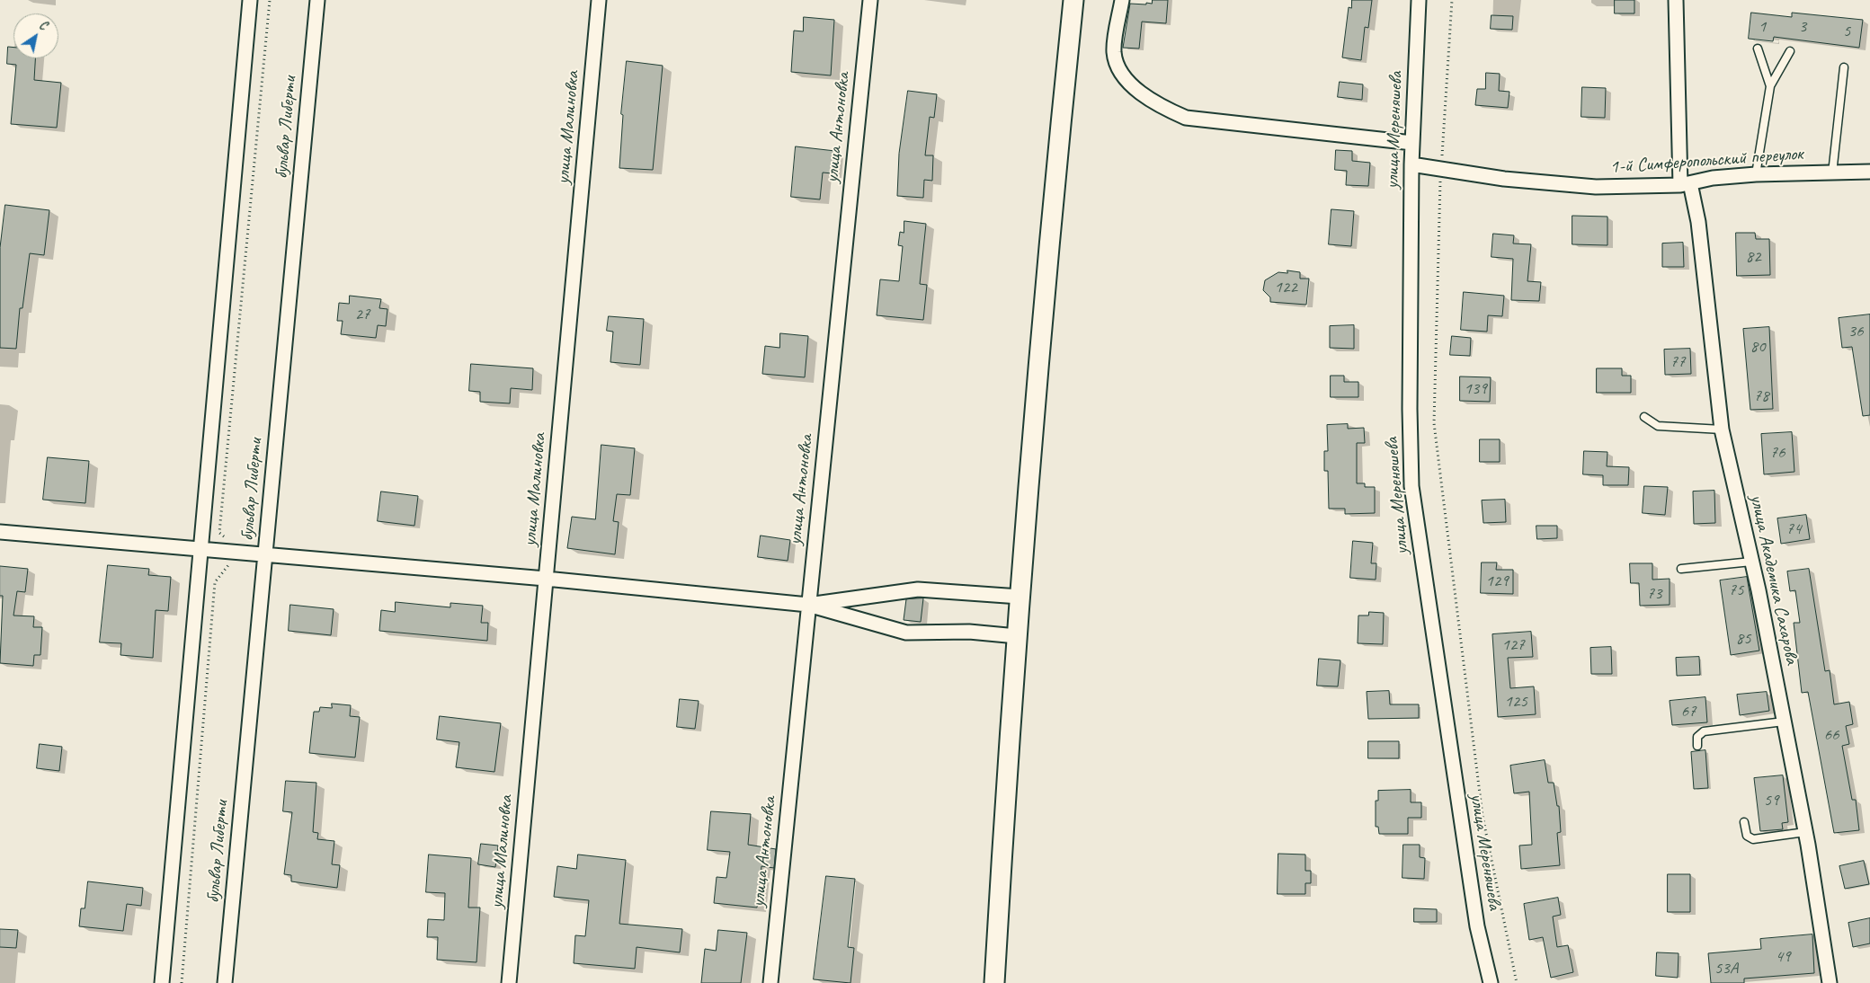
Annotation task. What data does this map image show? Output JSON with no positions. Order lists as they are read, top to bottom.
{
  "streets": {
    "street": [
      "бульвар Либерти",
      "улица Малиновка",
      "улица Антоновка",
      "улица Мереняшева",
      "1-й Симферопольский переулок",
      "улица Академика Сахарова"
    ]
  },
  "crossings": [
    ["улица Мереняшева", "1-й Симферопольский переулок"],
    ["1-й Симферопольский переулок", "улица Академика Сахарова"]
  ],
  "house_numbers": [
    "1",
    "3",
    "5",
    "82",
    "122",
    "27",
    "36",
    "80",
    "77",
    "139",
    "78",
    "76",
    "74",
    "129",
    "75",
    "73",
    "85",
    "127",
    "125",
    "67",
    "66",
    "59",
    "49",
    "53А"
  ],
  "north": "top right"
}
